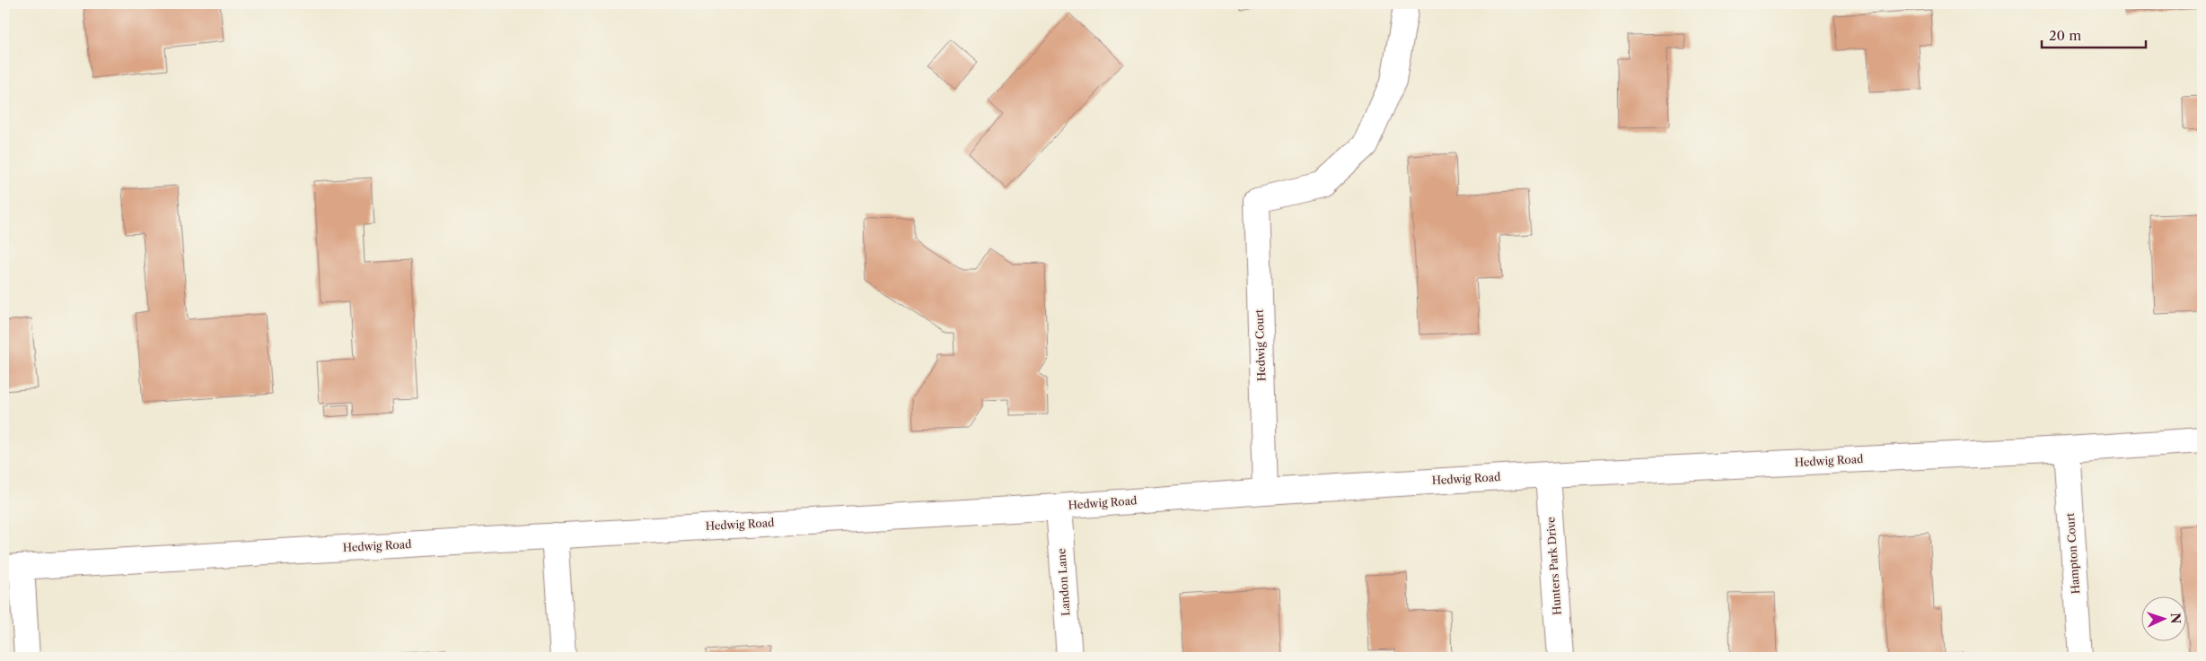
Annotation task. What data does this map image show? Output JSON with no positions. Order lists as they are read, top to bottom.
{
  "streets": {
    "street": [
      "Hedwig Court",
      "Hedwig Road",
      "Hampton Court",
      "Hunters Park Drive",
      "Landon Lane"
    ]
  },
  "crossings": [
    ["Hedwig Court", "Hedwig Road"],
    ["Hedwig Road", "Hampton Court"],
    ["Hedwig Road", "Hunters Park Drive"],
    ["Hedwig Road", "Landon Lane"]
  ],
  "scale_bar": "20 m",
  "north": "right"
}
